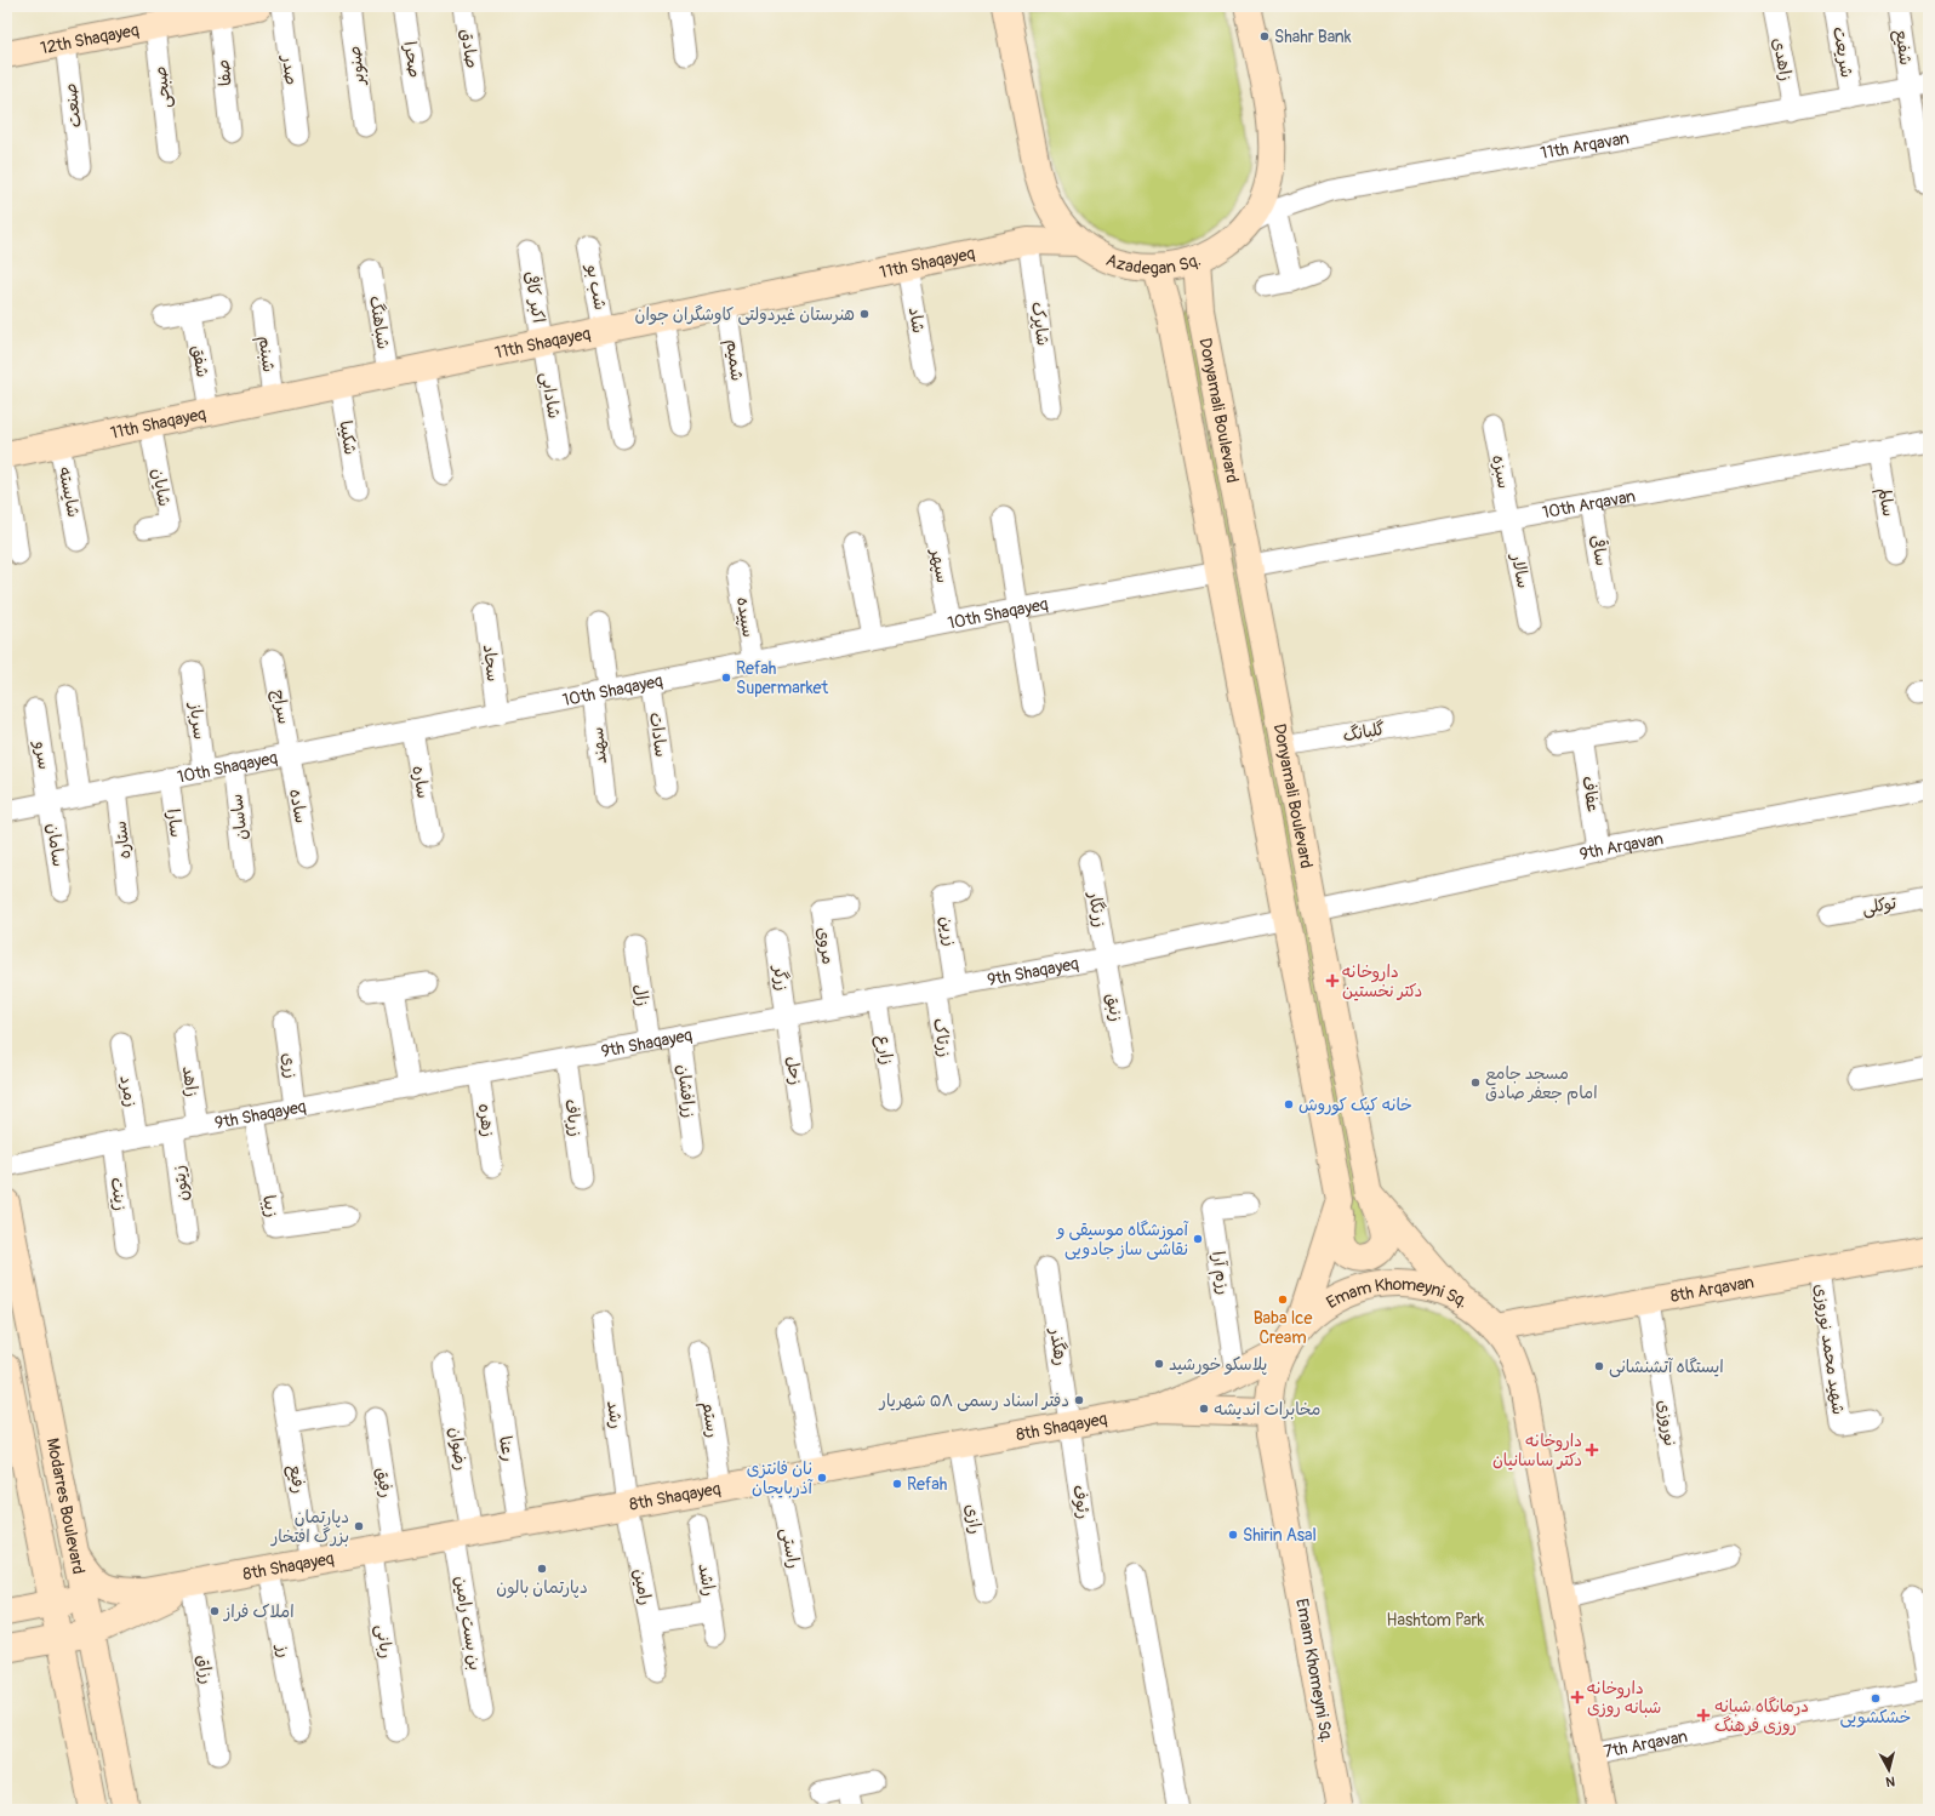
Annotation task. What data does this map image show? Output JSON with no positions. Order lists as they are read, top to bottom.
{
  "streets": {
    "main road": [
      "12th Shaqayeq",
      "Azadegan Sq.",
      "11th Shaqayeq",
      "Donyamali Boulevard",
      "8th Arqavan",
      "Emam Khomeyni Sq.",
      "8th Shaqayeq",
      "Modarres Boulevard"
    ],
    "street": [
      "شفیع",
      "صادق",
      "شریعت",
      "صحرا",
      "زاهدی",
      "صنوبر",
      "صدر",
      "صفا",
      "صبحی",
      "صنعت",
      "11th Arqavan",
      "شب بو",
      "اکبر کافی",
      "شاد",
      "شباهنگ",
      "شاپرک",
      "شبنم",
      "شمیم",
      "شفق",
      "شادابی",
      "شکیبا",
      "سبزه",
      "شایان",
      "شایسته",
      "سالم",
      "10th Arqavan",
      "ساقی",
      "سپهر",
      "سالار",
      "10th Shaqayeq",
      "سپیده",
      "سجاد",
      "سراج",
      "سرباز",
      "گلبانگ",
      "سادات",
      "سهند",
      "سرو",
      "ساره",
      "عفاف",
      "ساده",
      "ساسان",
      "سارا",
      "ستاره",
      "سامان",
      "9th Arqavan",
      "توکلی",
      "زرنگار",
      "زرین",
      "مروی",
      "9th Shaqayeq",
      "زرگر",
      "زال",
      "زنبق",
      "زرتاک",
      "زارع",
      "زری",
      "زحل",
      "زاهد",
      "زمرد",
      "زرافشان",
      "زرباف",
      "زهره",
      "زیتون",
      "زینت",
      "زیبا",
      "رزم آرا",
      "رهگذر",
      "شهید محمد نوروزی",
      "رشد",
      "رستم",
      "نوروزی",
      "رضوان",
      "رعنا",
      "رفیع",
      "رفیق",
      "رئوف",
      "رازی",
      "راستی",
      "راشد",
      "رامین",
      "بن بست رامین",
      "ربانی",
      "رز",
      "رزاق",
      "7th Arqavan"
    ]
  },
  "crossings": [
    ["12th Shaqayeq", "صفا"],
    ["12th Shaqayeq", "صبحی"],
    ["12th Shaqayeq", "صنعت"],
    ["شفیع", "11th Arqavan"],
    ["شریعت", "11th Arqavan"],
    ["زاهدی", "11th Arqavan"],
    ["11th Arqavan", "Azadegan Sq."],
    ["Azadegan Sq.", "11th Shaqayeq"],
    ["Azadegan Sq.", "Donyamali Boulevard"],
    ["11th Shaqayeq", "شب بو"],
    ["11th Shaqayeq", "اکبر کافی"],
    ["11th Shaqayeq", "شاد"],
    ["11th Shaqayeq", "شباهنگ"],
    ["11th Shaqayeq", "شاپرک"],
    ["11th Shaqayeq", "شبنم"],
    ["11th Shaqayeq", "شمیم"],
    ["11th Shaqayeq", "شفق"],
    ["11th Shaqayeq", "شادابی"],
    ["11th Shaqayeq", "شکیبا"],
    ["11th Shaqayeq", "شایان"],
    ["11th Shaqayeq", "شایسته"],
    ["اکبر کافی", "شادابی"],
    ["Donyamali Boulevard", "10th Arqavan"],
    ["Donyamali Boulevard", "10th Shaqayeq"],
    ["Donyamali Boulevard", "گلبانگ"],
    ["Donyamali Boulevard", "9th Arqavan"],
    ["Donyamali Boulevard", "9th Shaqayeq"],
    ["Donyamali Boulevard", "Emam Khomeyni Sq."],
    ["Donyamali Boulevard", "8th Shaqayeq"],
    ["سبزه", "10th Arqavan"],
    ["سبزه", "سالار"],
    ["سالم", "10th Arqavan"],
    ["10th Arqavan", "ساقی"],
    ["10th Arqavan", "سالار"],
    ["سپهر", "10th Shaqayeq"],
    ["10th Shaqayeq", "سپیده"],
    ["10th Shaqayeq", "سجاد"],
    ["10th Shaqayeq", "سراج"],
    ["10th Shaqayeq", "سرباز"],
    ["10th Shaqayeq", "سادات"],
    ["10th Shaqayeq", "سهند"],
    ["10th Shaqayeq", "سرو"],
    ["10th Shaqayeq", "ساره"],
    ["10th Shaqayeq", "ساده"],
    ["10th Shaqayeq", "ساسان"],
    ["10th Shaqayeq", "سارا"],
    ["10th Shaqayeq", "ستاره"],
    ["10th Shaqayeq", "سامان"],
    ["سراج", "ساده"],
    ["سرو", "سامان"],
    ["عفاف", "9th Arqavan"],
    ["زرنگار", "9th Shaqayeq"],
    ["زرنگار", "زنبق"],
    ["زرین", "9th Shaqayeq"],
    ["مروی", "9th Shaqayeq"],
    ["9th Shaqayeq", "زرگر"],
    ["9th Shaqayeq", "زال"],
    ["9th Shaqayeq", "زنبق"],
    ["9th Shaqayeq", "زرتاک"],
    ["9th Shaqayeq", "زارع"],
    ["9th Shaqayeq", "زری"],
    ["9th Shaqayeq", "زحل"],
    ["9th Shaqayeq", "زاهد"],
    ["9th Shaqayeq", "زمرد"],
    ["9th Shaqayeq", "زرافشان"],
    ["9th Shaqayeq", "زرباف"],
    ["9th Shaqayeq", "زهره"],
    ["9th Shaqayeq", "زیتون"],
    ["9th Shaqayeq", "زینت"],
    ["9th Shaqayeq", "زیبا"],
    ["زرگر", "زحل"],
    ["رزم آرا", "8th Shaqayeq"],
    ["8th Arqavan", "Emam Khomeyni Sq."],
    ["8th Arqavan", "شهید محمد نوروزی"],
    ["8th Arqavan", "نوروزی"],
    ["Emam Khomeyni Sq.", "8th Shaqayeq"],
    ["Emam Khomeyni Sq.", "7th Arqavan"],
    ["رهگذر", "8th Shaqayeq"],
    ["رهگذر", "رئوف"],
    ["رشد", "8th Shaqayeq"],
    ["رشد", "رامین"],
    ["رستم", "8th Shaqayeq"],
    ["8th Shaqayeq", "رضوان"],
    ["8th Shaqayeq", "رعنا"],
    ["8th Shaqayeq", "رفیع"],
    ["8th Shaqayeq", "رفیق"],
    ["8th Shaqayeq", "رئوف"],
    ["8th Shaqayeq", "Modarres Boulevard"],
    ["8th Shaqayeq", "رازی"],
    ["8th Shaqayeq", "راستی"],
    ["8th Shaqayeq", "رامین"],
    ["8th Shaqayeq", "بن بست رامین"],
    ["8th Shaqayeq", "ربانی"],
    ["8th Shaqayeq", "رز"],
    ["8th Shaqayeq", "رزاق"],
    ["رضوان", "بن بست رامین"],
    ["رفیق", "ربانی"]
  ],
  "parks": ["Hashtom Park"],
  "places": {
    "other": [
      "Shahr Bank",
      "هنرستان غیردولتی کاوشگران جوان",
      "Refah Supermarket",
      "مسجد جامع امام جعفر صادق",
      "خانه کیک کوروش",
      "آموزشگاه موسیقی و نقاشی ساز جادویی",
      "Baba Ice Cream",
      "پلاسکو خورشید",
      "ایستگاه آتشنشانی",
      "دفتر اسناد رسمی ۵۸ شهریار",
      "مخابرات اندیشه",
      "نان فانتزی آذربایجان",
      "Refah",
      "دپارتمان بزرگ افتخار",
      "Shirin Asal",
      "دپارتمان بالون",
      "املاک فراز",
      "خشکشویی"
    ],
    "health": [
      "داروخانه دکتر نخستین",
      "داروخانه دکتر ساسانیان",
      "داروخانه شبانه روزی",
      "درمانگاه شبانه روزی فرهنگ"
    ]
  },
  "north": "bottom"
}
